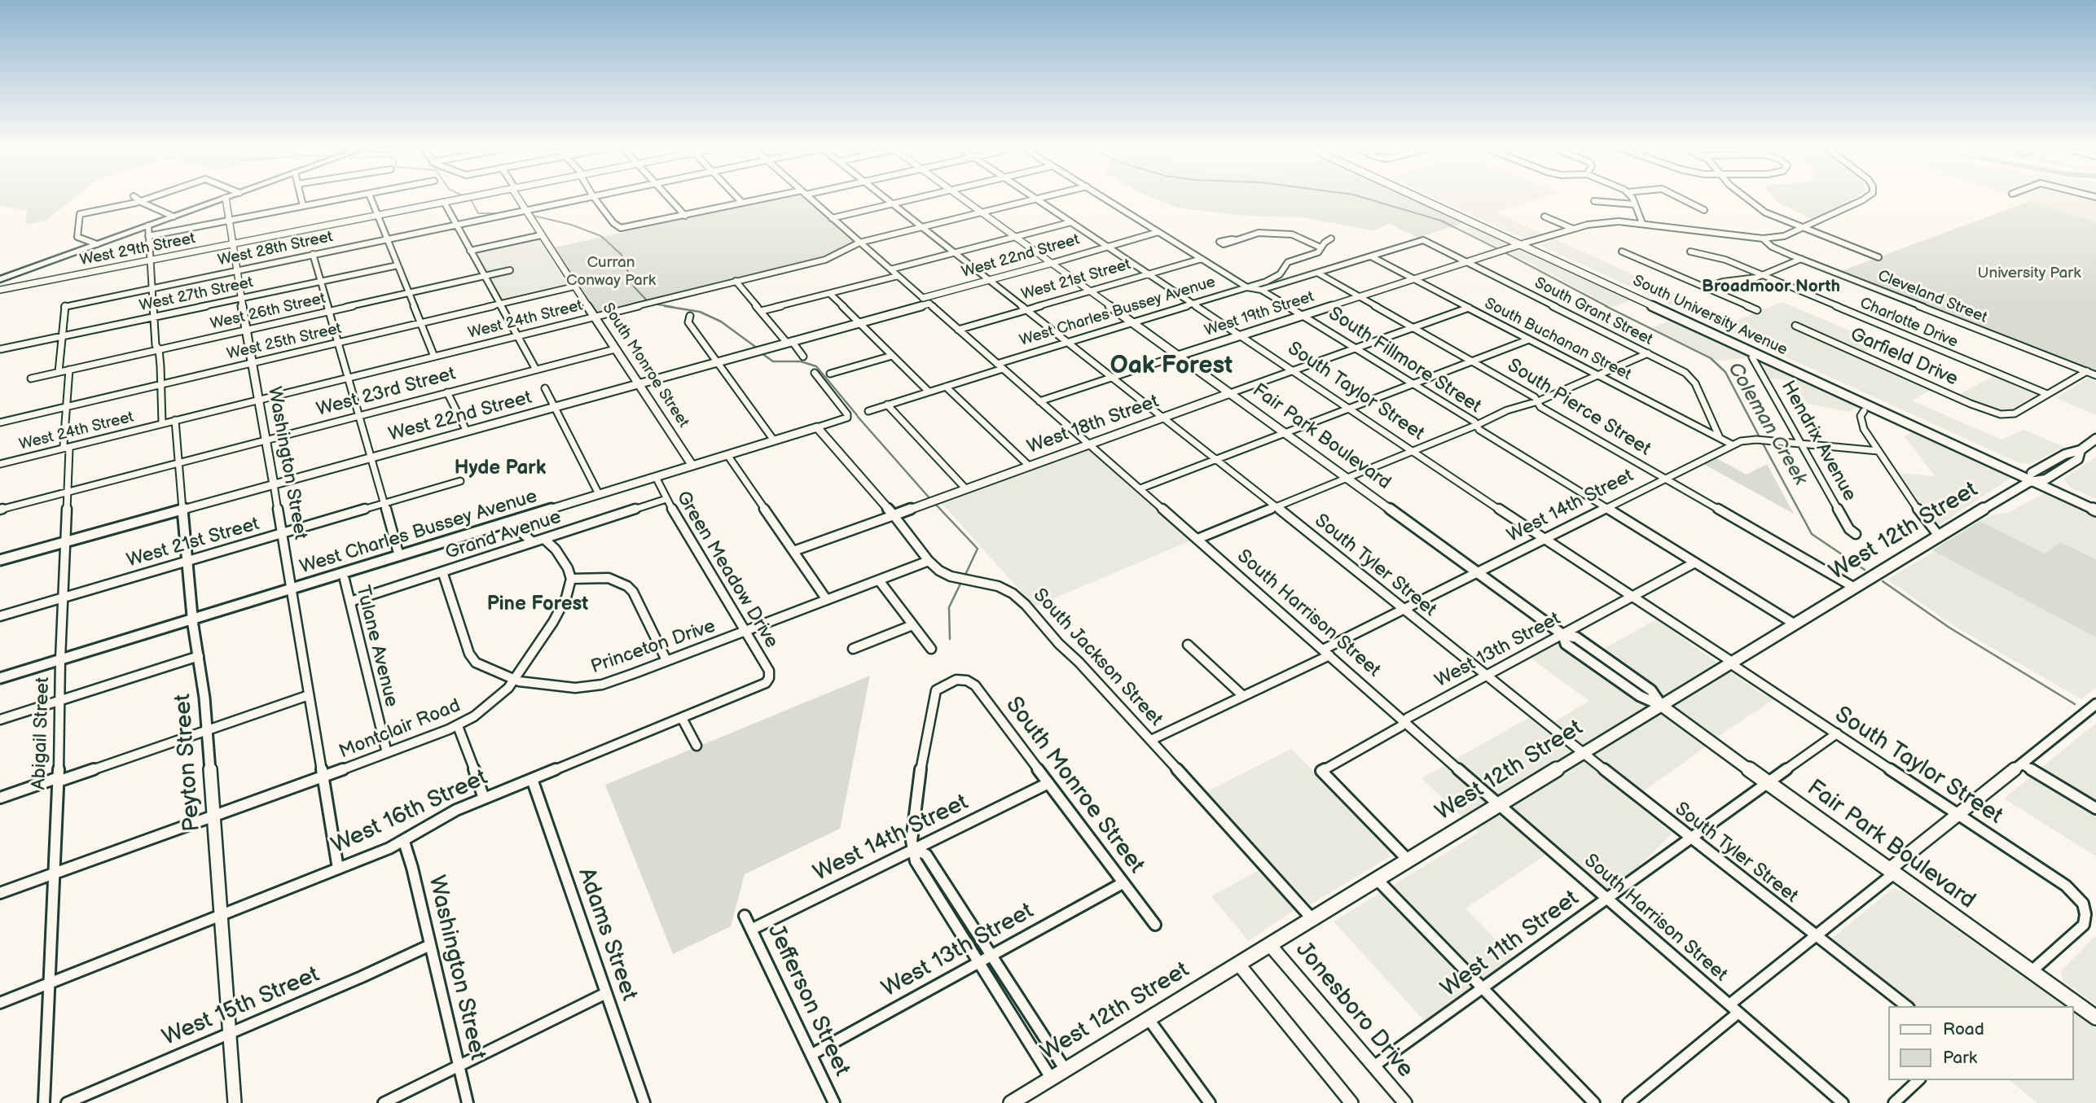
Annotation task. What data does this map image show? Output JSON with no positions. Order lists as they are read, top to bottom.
{
  "streets": {
    "main road": ["South University Avenue", "Fair Park Boulevard", "West 12th Street"],
    "street": [
      "West 28th Street",
      "West 29th Street",
      "West 22nd Street",
      "West 21st Street",
      "West 27th Street",
      "Cleveland Street",
      "West 26th Street",
      "West Charles Bussey Avenue",
      "South Grant Street",
      "West 19th Street",
      "West 24th Street",
      "Charlotte Drive",
      "South Buchanan Street",
      "West 25th Street",
      "Garfield Drive",
      "South Fillmore Street",
      "South Monroe Street",
      "South Taylor Street",
      "West 23rd Street",
      "South Pierce Street",
      "West 18th Street",
      "Hendrix Avenue",
      "Washington Street",
      "West 14th Street",
      "Grand Avenue",
      "South Tyler Street",
      "Green Meadow Drive",
      "South Harrison Street",
      "Tulane Avenue",
      "Princeton Drive",
      "West 13th Street",
      "South Jackson Street",
      "Montclair Road",
      "Abigail Street",
      "Peyton Street",
      "West 16th Street",
      "Adams Street",
      "West 11th Street",
      "Jefferson Street",
      "West 15th Street",
      "Jonesboro Drive"
    ]
  },
  "crossings": [
    ["West 28th Street", "West 27th Street"],
    ["West 28th Street", "South Monroe Street"],
    ["West 28th Street", "Washington Street"],
    ["West 29th Street", "Washington Street"],
    ["West 22nd Street", "South Fillmore Street"],
    ["West 22nd Street", "South Monroe Street"],
    ["West 22nd Street", "South Taylor Street"],
    ["West 22nd Street", "Fair Park Boulevard"],
    ["West 22nd Street", "Washington Street"],
    ["West 22nd Street", "South Tyler Street"],
    ["West 22nd Street", "South Harrison Street"],
    ["West 22nd Street", "Abigail Street"],
    ["West 22nd Street", "Peyton Street"],
    ["West 21st Street", "South Fillmore Street"],
    ["West 21st Street", "South Taylor Street"],
    ["West 21st Street", "Fair Park Boulevard"],
    ["West 21st Street", "Washington Street"],
    ["West 21st Street", "South Tyler Street"],
    ["West 21st Street", "South Harrison Street"],
    ["West 21st Street", "Abigail Street"],
    ["West 21st Street", "Peyton Street"],
    ["West 27th Street", "Washington Street"],
    ["West 26th Street", "Washington Street"],
    ["West 26th Street", "Abigail Street"],
    ["West Charles Bussey Avenue", "South Fillmore Street"],
    ["West Charles Bussey Avenue", "South Monroe Street"],
    ["West Charles Bussey Avenue", "South Taylor Street"],
    ["West Charles Bussey Avenue", "Fair Park Boulevard"],
    ["West Charles Bussey Avenue", "Washington Street"],
    ["West Charles Bussey Avenue", "South Tyler Street"],
    ["West Charles Bussey Avenue", "Green Meadow Drive"],
    ["West Charles Bussey Avenue", "South Harrison Street"],
    ["West Charles Bussey Avenue", "South Jackson Street"],
    ["West Charles Bussey Avenue", "Abigail Street"],
    ["West Charles Bussey Avenue", "Peyton Street"],
    ["South Grant Street", "West 19th Street"],
    ["South Grant Street", "South Buchanan Street"],
    ["West 19th Street", "South University Avenue"],
    ["West 19th Street", "South Buchanan Street"],
    ["West 19th Street", "South Fillmore Street"],
    ["West 19th Street", "South Taylor Street"],
    ["West 19th Street", "South Pierce Street"],
    ["West 19th Street", "Fair Park Boulevard"],
    ["West 19th Street", "South Tyler Street"],
    ["West 19th Street", "South Harrison Street"],
    ["South University Avenue", "West 12th Street"],
    ["West 24th Street", "South Monroe Street"],
    ["West 24th Street", "Fair Park Boulevard"],
    ["West 24th Street", "Washington Street"],
    ["West 24th Street", "South Tyler Street"],
    ["West 24th Street", "South Harrison Street"],
    ["West 24th Street", "Abigail Street"],
    ["West 24th Street", "Peyton Street"],
    ["Charlotte Drive", "Garfield Drive"],
    ["South Buchanan Street", "West 18th Street"],
    ["South Buchanan Street", "West 14th Street"],
    ["West 25th Street", "South Monroe Street"],
    ["West 25th Street", "Washington Street"],
    ["West 25th Street", "Abigail Street"],
    ["South Fillmore Street", "West 18th Street"],
    ["South Fillmore Street", "West 14th Street"],
    ["South Fillmore Street", "West 12th Street"],
    ["South Fillmore Street", "West 13th Street"],
    ["South Monroe Street", "West 23rd Street"],
    ["South Monroe Street", "West 14th Street"],
    ["South Monroe Street", "West 13th Street"],
    ["South Taylor Street", "West 18th Street"],
    ["South Taylor Street", "Fair Park Boulevard"],
    ["South Taylor Street", "West 14th Street"],
    ["South Taylor Street", "West 12th Street"],
    ["South Taylor Street", "West 13th Street"],
    ["South Taylor Street", "West 11th Street"],
    ["West 23rd Street", "Washington Street"],
    ["West 23rd Street", "Abigail Street"],
    ["West 23rd Street", "Peyton Street"],
    ["South Pierce Street", "West 18th Street"],
    ["South Pierce Street", "West 14th Street"],
    ["South Pierce Street", "West 12th Street"],
    ["West 18th Street", "Fair Park Boulevard"],
    ["West 18th Street", "South Tyler Street"],
    ["West 18th Street", "South Harrison Street"],
    ["West 18th Street", "South Jackson Street"],
    ["Fair Park Boulevard", "West 14th Street"],
    ["Fair Park Boulevard", "West 12th Street"],
    ["Fair Park Boulevard", "West 13th Street"],
    ["Fair Park Boulevard", "West 11th Street"],
    ["Hendrix Avenue", "West 14th Street"],
    ["Washington Street", "Montclair Road"],
    ["Washington Street", "West 16th Street"],
    ["Washington Street", "West 15th Street"],
    ["West 14th Street", "South Tyler Street"],
    ["West 14th Street", "South Harrison Street"],
    ["West 14th Street", "South Jackson Street"],
    ["West 14th Street", "Jefferson Street"],
    ["West 12th Street", "South Tyler Street"],
    ["West 12th Street", "South Harrison Street"],
    ["West 12th Street", "West 13th Street"],
    ["West 12th Street", "South Jackson Street"],
    ["West 12th Street", "Jonesboro Drive"],
    ["Grand Avenue", "Green Meadow Drive"],
    ["Grand Avenue", "Tulane Avenue"],
    ["Grand Avenue", "Princeton Drive"],
    ["South Tyler Street", "West 13th Street"],
    ["South Tyler Street", "West 11th Street"],
    ["Green Meadow Drive", "Princeton Drive"],
    ["Green Meadow Drive", "West 16th Street"],
    ["South Harrison Street", "West 13th Street"],
    ["South Harrison Street", "West 11th Street"],
    ["Tulane Avenue", "Montclair Road"],
    ["Princeton Drive", "South Jackson Street"],
    ["Princeton Drive", "Montclair Road"],
    ["West 13th Street", "Jefferson Street"],
    ["Montclair Road", "Abigail Street"],
    ["Montclair Road", "Peyton Street"],
    ["Abigail Street", "West 16th Street"],
    ["Peyton Street", "West 16th Street"],
    ["Peyton Street", "West 15th Street"],
    ["West 16th Street", "Adams Street"],
    ["West 11th Street", "Jonesboro Drive"]
  ],
  "districts": [
    "Broadmoor North",
    "Oak Forest",
    "Hyde Park",
    "Pine Forest"
  ],
  "water": ["Coleman Creek"],
  "parks": ["Curran Conway Park", "University Park"],
  "legend": ["Road", "Park"]
}
